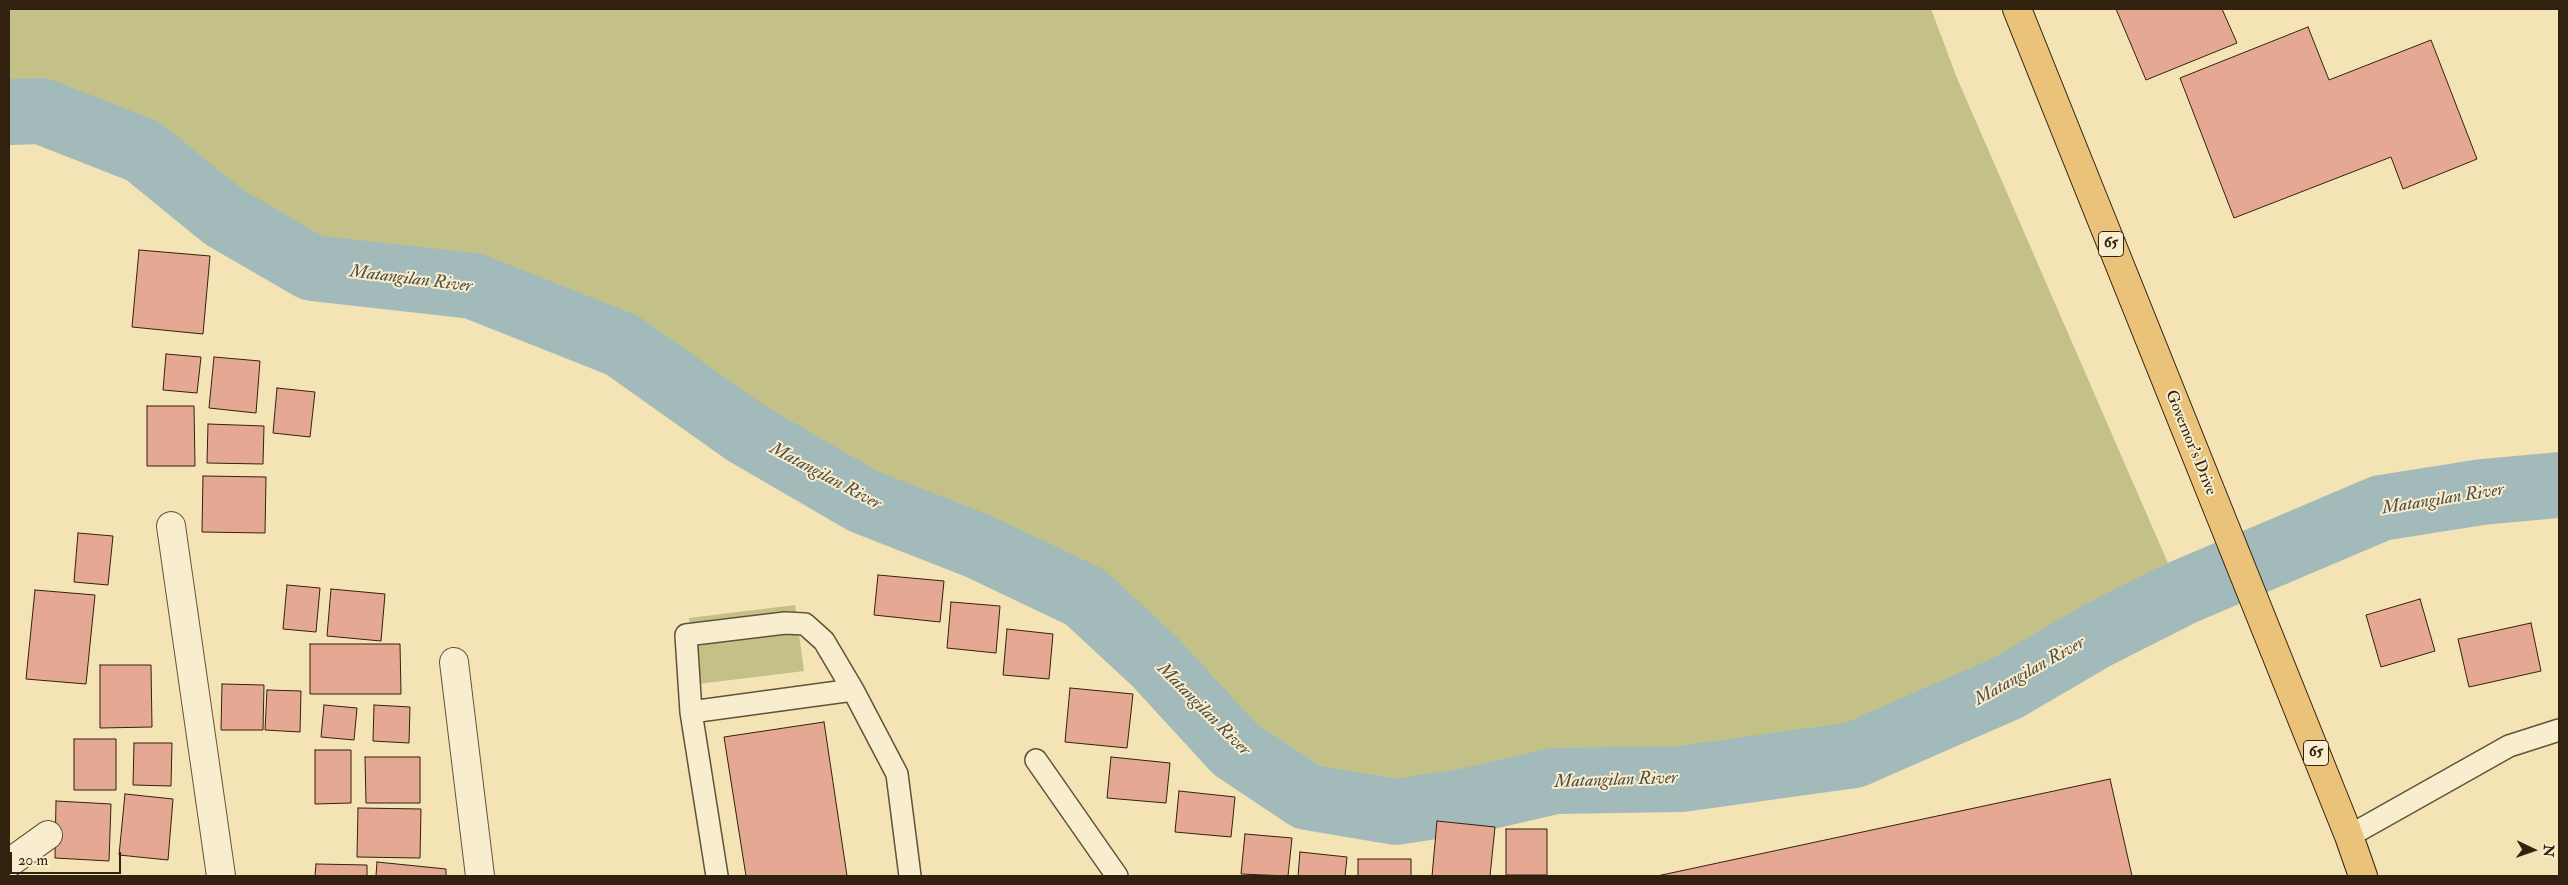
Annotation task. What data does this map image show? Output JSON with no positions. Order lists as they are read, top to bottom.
{
  "streets": {
    "main road": ["65", "Governor's Drive"]
  },
  "water": ["Matangilan River"],
  "scale_bar": "20 m",
  "north": "right"
}
